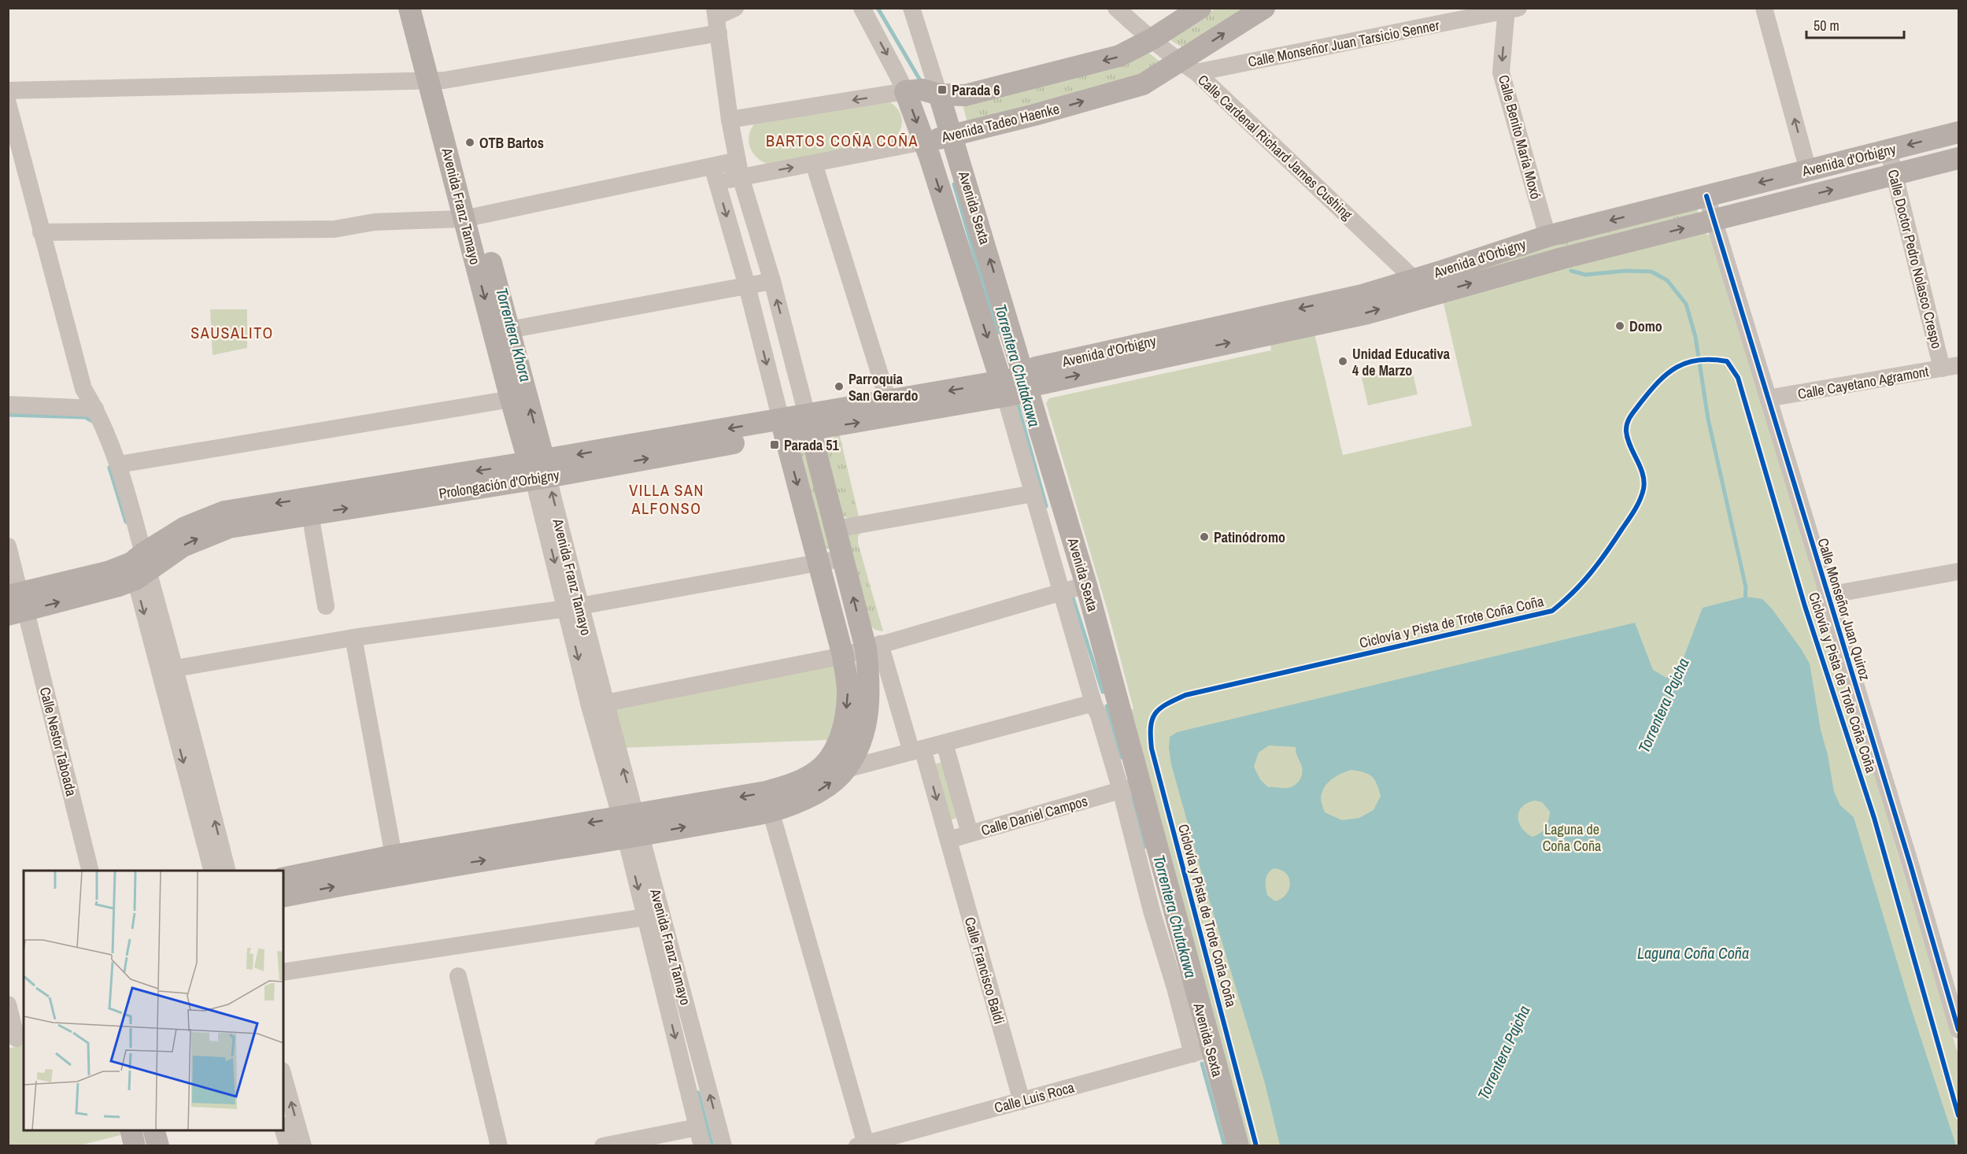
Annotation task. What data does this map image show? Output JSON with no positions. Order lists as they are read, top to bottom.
{
  "streets": {
    "main road": [
      "Avenida Tadeo Haenke",
      "Avenida d'Orbigny",
      "Avenida Franz Tamayo",
      "Avenida Sexta",
      "Prolongación d'Orbigny"
    ],
    "street": [
      "Calle Monseñor Juan Tarsicio Senner",
      "Calle Benito María Moxó",
      "Calle Cardenal Richard James Cushing",
      "Calle Doctor Pedro Nolasco Crespo",
      "Calle Cayetano Agramont",
      "Calle Monseñor Juan Quiroz",
      "Calle Nestor Taboada",
      "Calle Daniel Campos",
      "Calle Francisco Baldi",
      "Calle Luis Roca"
    ],
    "cycle path": ["Ciclovía y Pista de Trote Coña Coña"]
  },
  "crossings": [
    ["Calle Monseñor Juan Tarsicio Senner", "Avenida Tadeo Haenke"],
    ["Calle Monseñor Juan Tarsicio Senner", "Calle Benito María Moxó"],
    ["Calle Monseñor Juan Tarsicio Senner", "Calle Cardenal Richard James Cushing"],
    ["Avenida Tadeo Haenke", "Calle Cardenal Richard James Cushing"],
    ["Avenida Tadeo Haenke", "Avenida Franz Tamayo"],
    ["Avenida Tadeo Haenke", "Avenida Sexta"],
    ["Calle Benito María Moxó", "Avenida d'Orbigny"],
    ["Calle Cardenal Richard James Cushing", "Avenida d'Orbigny"],
    ["Avenida d'Orbigny", "Avenida Sexta"],
    ["Avenida d'Orbigny", "Calle Doctor Pedro Nolasco Crespo"],
    ["Avenida d'Orbigny", "Prolongación d'Orbigny"],
    ["Avenida d'Orbigny", "Calle Monseñor Juan Quiroz"],
    ["Avenida Franz Tamayo", "Prolongación d'Orbigny"],
    ["Avenida Sexta", "Prolongación d'Orbigny"],
    ["Avenida Sexta", "Calle Daniel Campos"],
    ["Avenida Sexta", "Calle Luis Roca"],
    ["Calle Doctor Pedro Nolasco Crespo", "Calle Cayetano Agramont"],
    ["Calle Cayetano Agramont", "Calle Monseñor Juan Quiroz"],
    ["Prolongación d'Orbigny", "Calle Nestor Taboada"],
    ["Calle Daniel Campos", "Calle Francisco Baldi"],
    ["Calle Francisco Baldi", "Calle Luis Roca"]
  ],
  "one_way": ["Calle Benito María Moxó"],
  "districts": ["BARTOS COÑA COÑA", "SAUSALITO", "VILLA SAN ALFONSO"],
  "water": [
    "Torrentera Khora",
    "Torrentera Chutakawa",
    "Torrentera Pajcha",
    "Laguna Coña Coña"
  ],
  "parks": ["Laguna de Coña Coña"],
  "places": {
    "transit": ["Parada 6", "Parada 51"],
    "other": [
      "OTB Bartos",
      "Domo",
      "Unidad Educativa 4 de Marzo",
      "Parroquia San Gerardo",
      "Patinódromo"
    ]
  },
  "scale_bar": "50 m"
}
